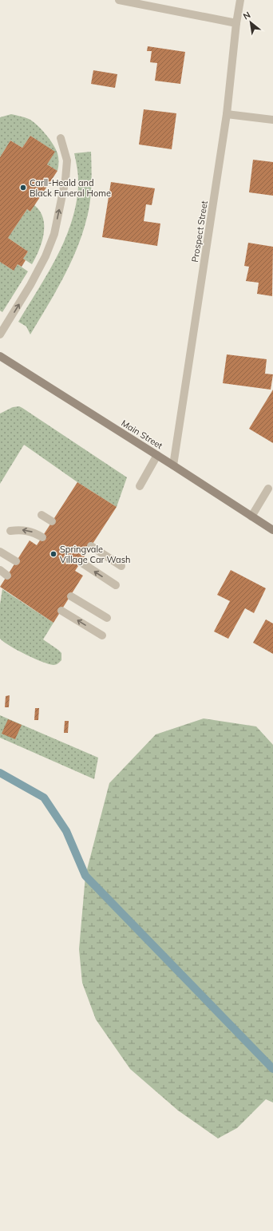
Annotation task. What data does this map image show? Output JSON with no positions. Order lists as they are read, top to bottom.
{
  "streets": {
    "main road": ["Main Street"],
    "street": ["Prospect Street"]
  },
  "crossings": [
    ["Prospect Street", "Main Street"]
  ],
  "places": ["Carll-Heald and Black Funeral Home", "Springvale Village Car Wash"],
  "north": "top left"
}
